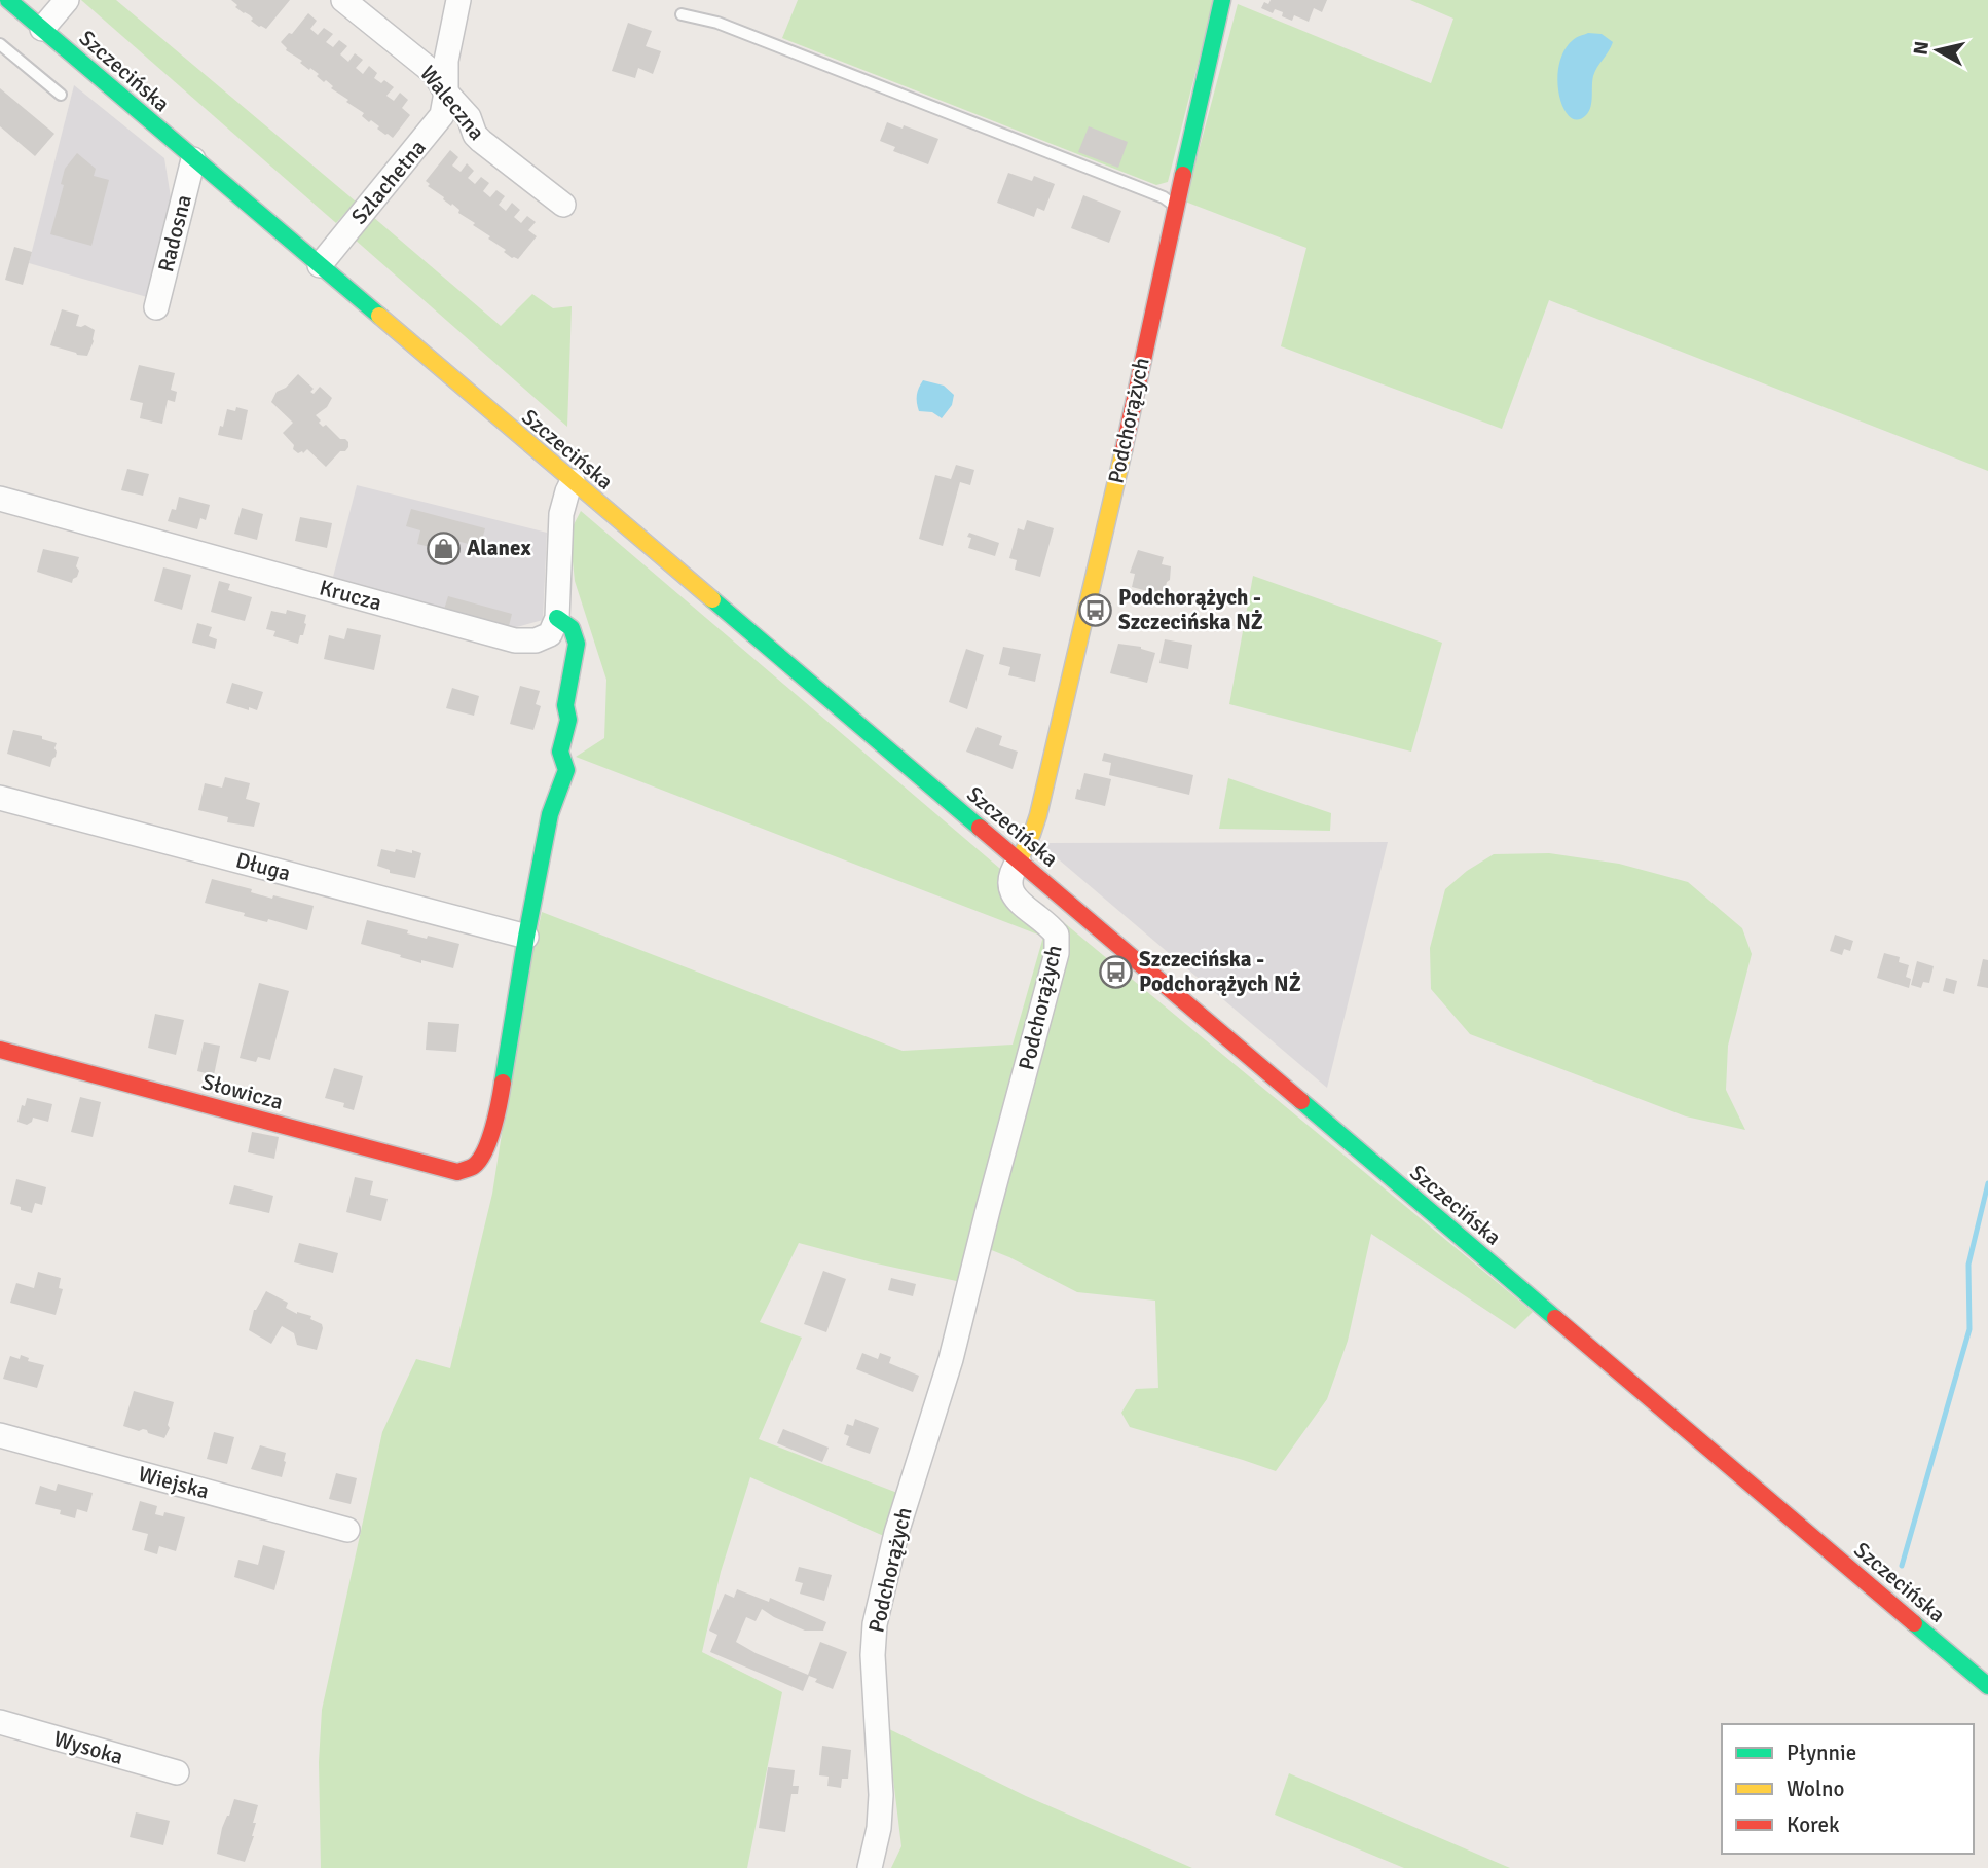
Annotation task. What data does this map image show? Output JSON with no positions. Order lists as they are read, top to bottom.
{
  "streets": {
    "main road": ["Szczecińska", "Podchorążych", "Słowicza"],
    "street": [
      "Waleczna",
      "Szlachetna",
      "Radosna",
      "Krucza",
      "Długa",
      "Wiejska",
      "Wysoka"
    ]
  },
  "crossings": [
    ["Szczecińska", "Szlachetna"],
    ["Szczecińska", "Radosna"],
    ["Szczecińska", "Podchorążych"],
    ["Waleczna", "Szlachetna"],
    ["Długa", "Słowicza"]
  ],
  "places": {
    "shop": ["Alanex"],
    "bus stop": ["Podchorążych - Szczecińska NŻ", "Szczecińska - Podchorążych NŻ"]
  },
  "legend": ["Płynnie", "Wolno", "Korek"],
  "north": "left"
}
